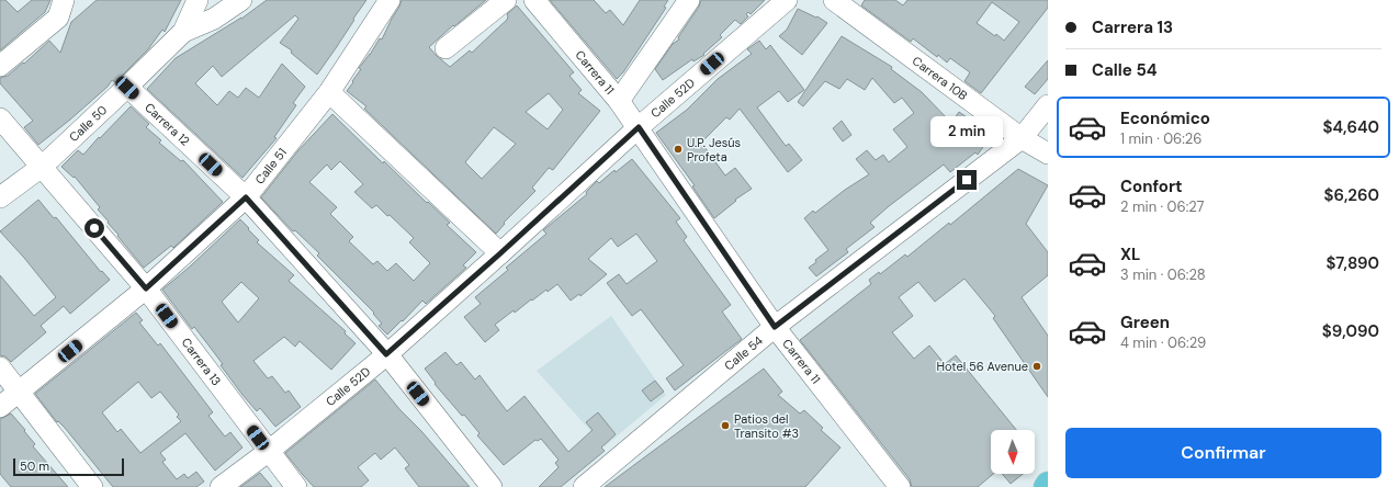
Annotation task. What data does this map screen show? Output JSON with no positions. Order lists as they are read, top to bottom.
{
  "streets": {
    "street": [
      "Carrera 11",
      "Carrera 10B",
      "Calle 52D",
      "Calle 50",
      "Carrera 12",
      "Calle 51",
      "Calle 54",
      "Carrera 13"
    ]
  },
  "crossings": [
    ["Carrera 11", "Calle 52D"],
    ["Carrera 11", "Calle 54"],
    ["Carrera 10B", "Calle 54"],
    ["Calle 52D", "Carrera 12"],
    ["Calle 52D", "Carrera 13"],
    ["Calle 50", "Carrera 12"],
    ["Calle 50", "Carrera 13"],
    ["Carrera 12", "Calle 51"],
    ["Calle 51", "Carrera 13"]
  ],
  "places": ["U.P. Jesús Profeta", "Hotel 56 Avenue", "Patios del Transito #3"],
  "scale_bar": "50 m",
  "north": "bottom",
  "page": {
    "banner": ["Carrera 13", "Calle 54"],
    "list": [
      {
        "name": "Económico",
        "note": "1 min · 06:26",
        "value": "$4,640"
      },
      {
        "name": "Confort",
        "note": "2 min · 06:27",
        "value": "$6,260"
      },
      {
        "name": "XL",
        "note": "3 min · 06:28",
        "value": "$7,890"
      },
      {
        "name": "Green",
        "note": "4 min · 06:29",
        "value": "$9,090"
      }
    ],
    "bubble": "2 min",
    "buttons": "Confirmar",
    "scale": "50 m"
  }
}
